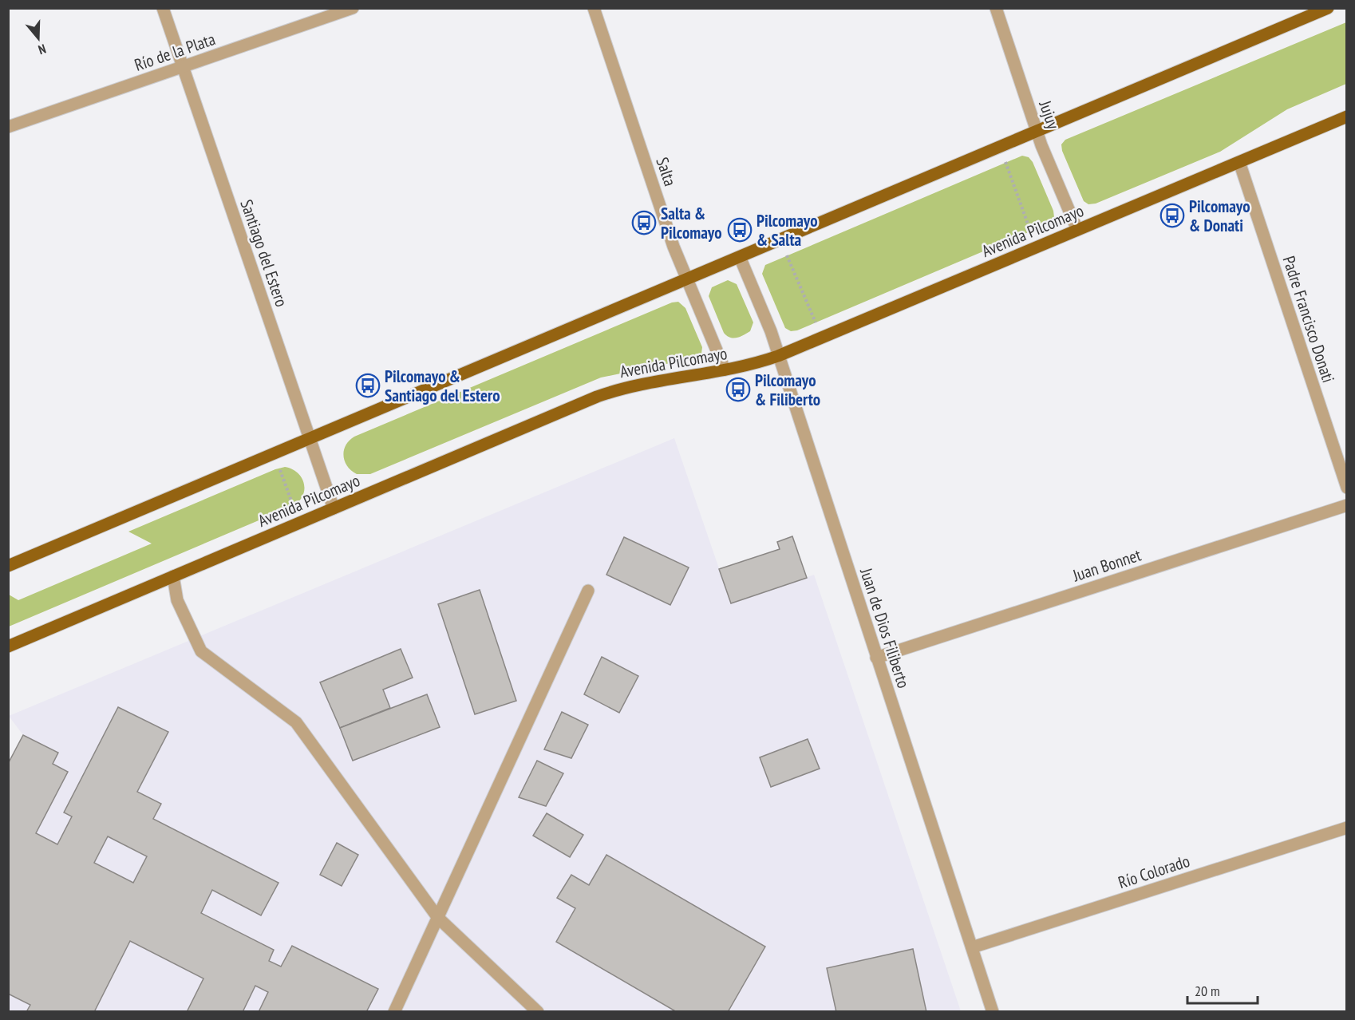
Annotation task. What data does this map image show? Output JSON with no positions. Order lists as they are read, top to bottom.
{
  "streets": {
    "main road": ["Avenida Pilcomayo"],
    "street": [
      "Río de la Plata",
      "Jujuy",
      "Salta",
      "Santiago del Estero",
      "Padre Francisco Donati",
      "Juan Bonnet",
      "Juan de Dios Filiberto",
      "Río Colorado"
    ]
  },
  "crossings": [
    ["Río de la Plata", "Santiago del Estero"],
    ["Jujuy", "Avenida Pilcomayo"],
    ["Salta", "Avenida Pilcomayo"],
    ["Avenida Pilcomayo", "Santiago del Estero"],
    ["Avenida Pilcomayo", "Padre Francisco Donati"],
    ["Avenida Pilcomayo", "Juan de Dios Filiberto"],
    ["Juan Bonnet", "Juan de Dios Filiberto"],
    ["Juan de Dios Filiberto", "Río Colorado"]
  ],
  "places": {
    "bus stop": [
      "Pilcomayo & Donati",
      "Salta & Pilcomayo",
      "Pilcomayo & Salta",
      "Pilcomayo & Santiago del Estero",
      "Pilcomayo & Filiberto"
    ]
  },
  "scale_bar": "20 m",
  "north": "bottom"
}
